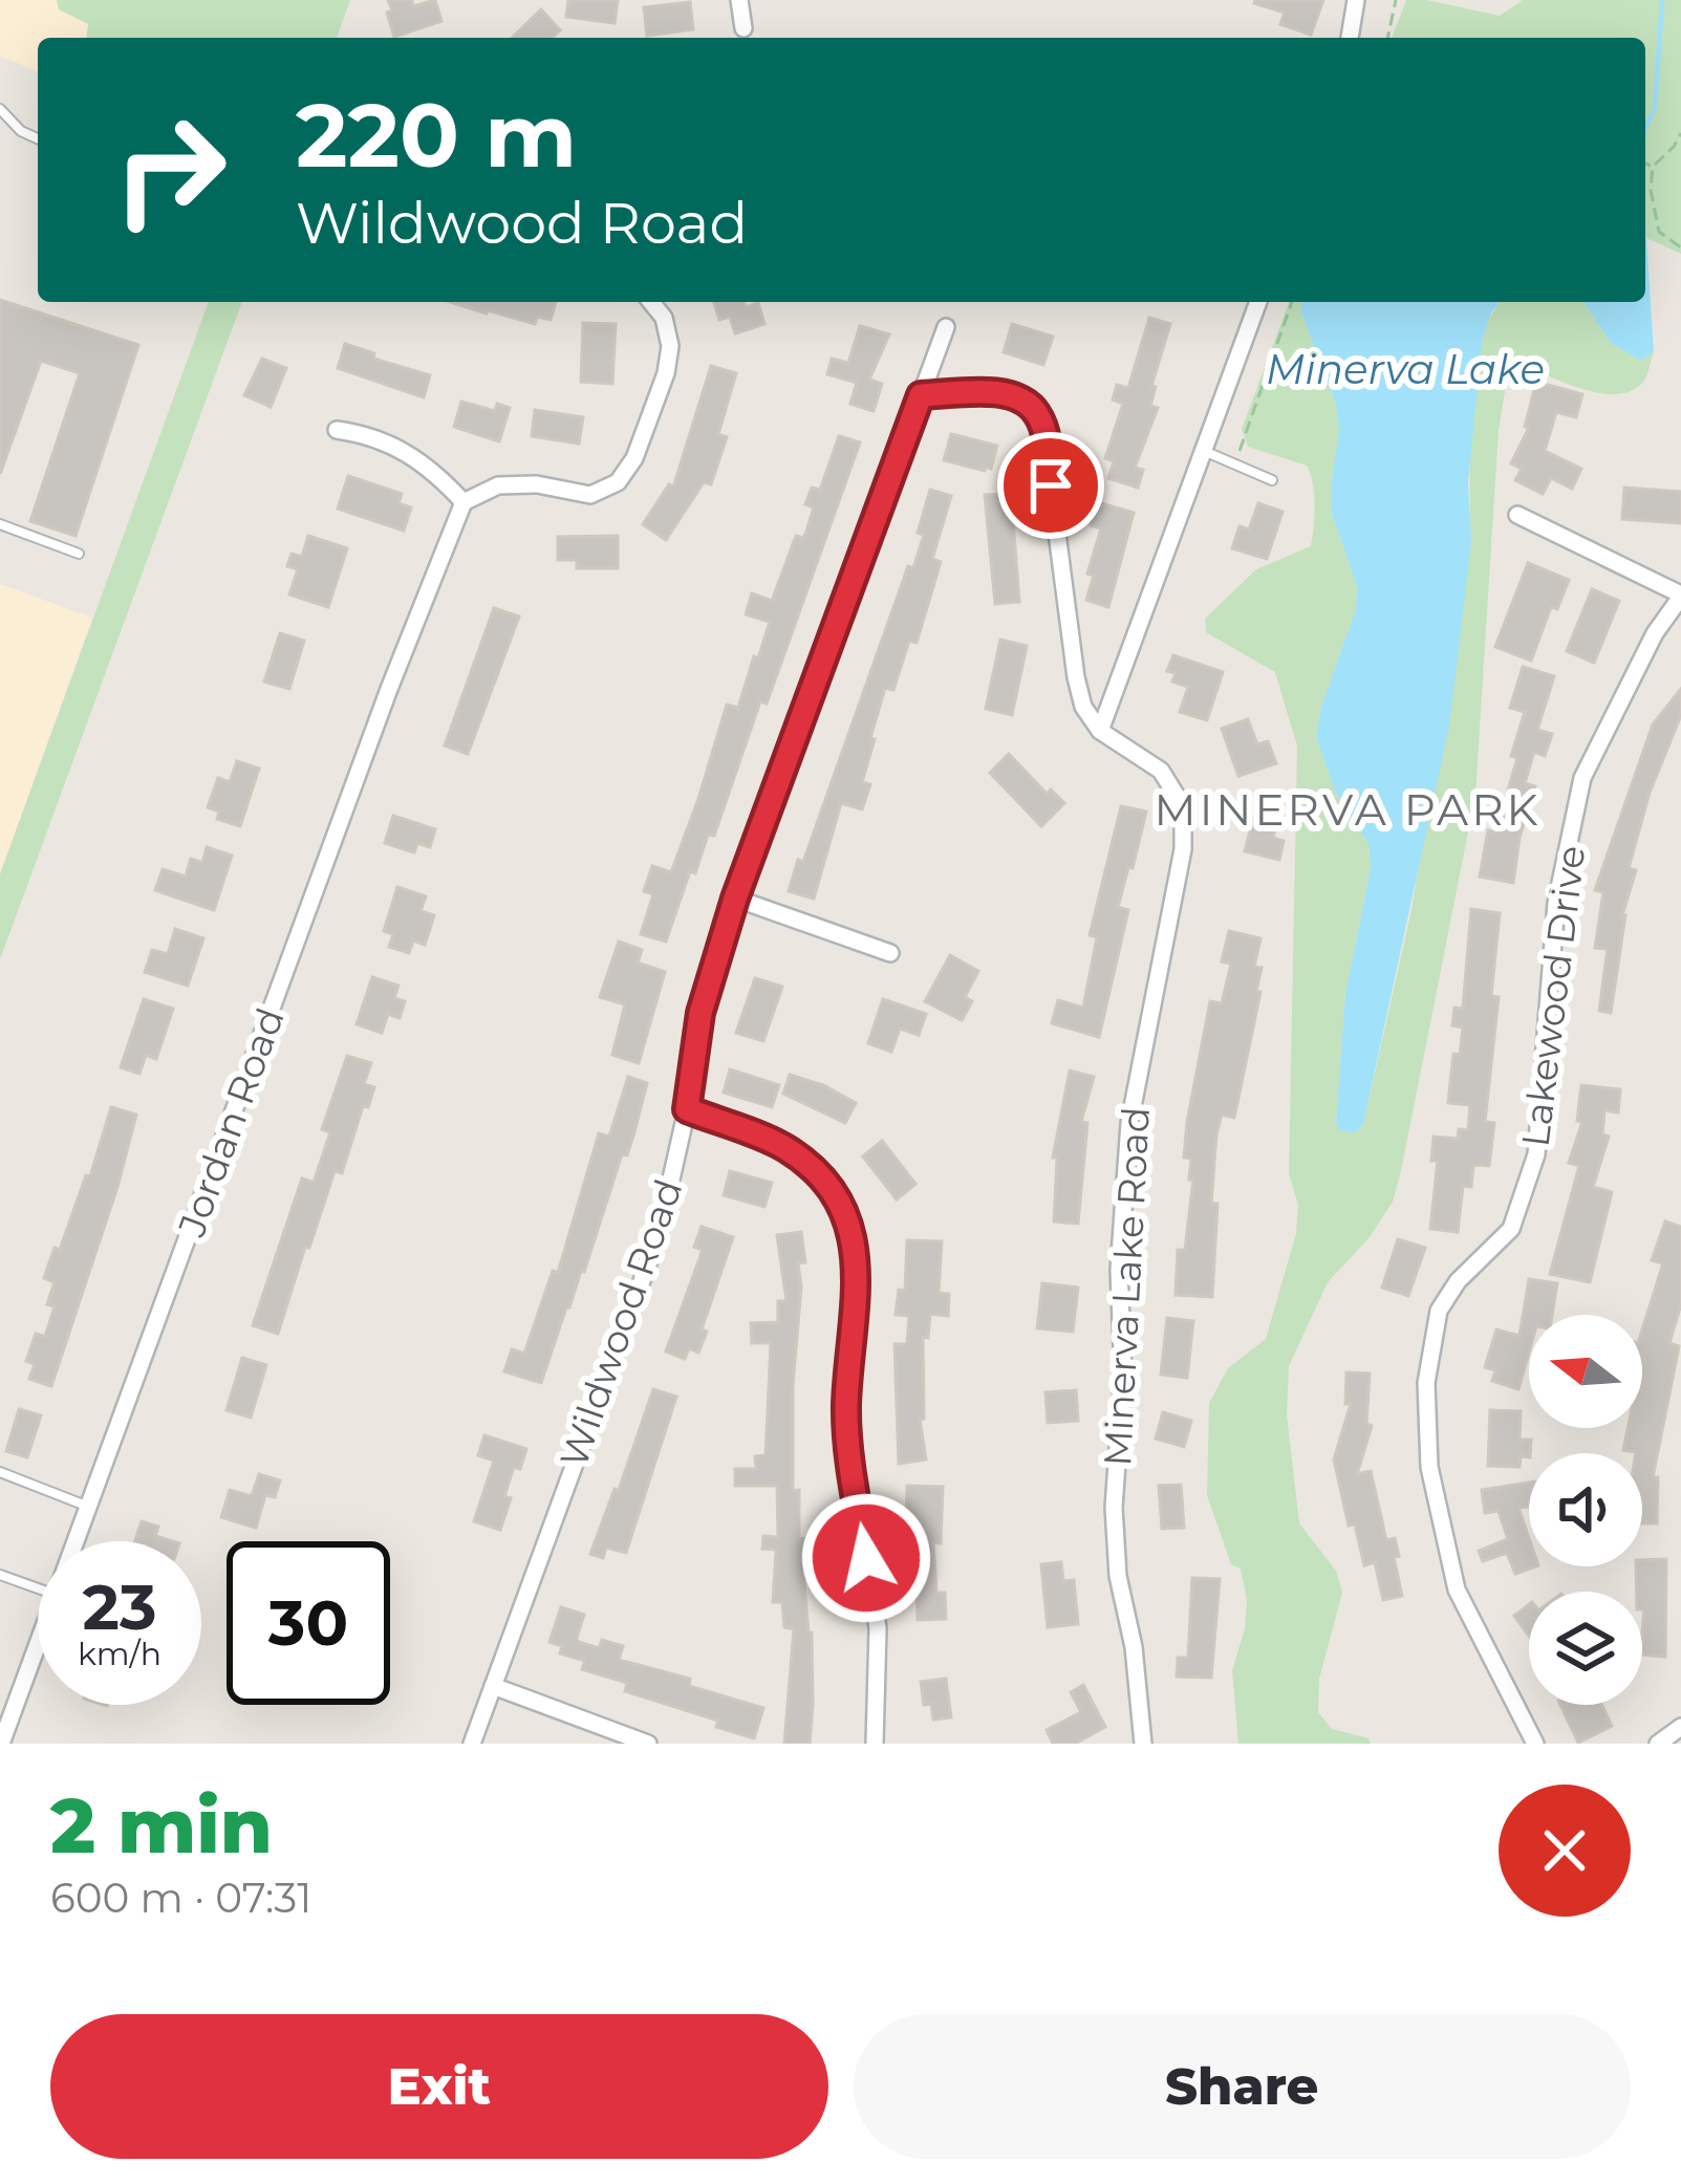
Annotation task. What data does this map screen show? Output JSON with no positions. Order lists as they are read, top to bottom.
{
  "streets": {
    "street": [
      "Lakewood Drive",
      "Jordan Road",
      "Minerva Lake Road",
      "Wildwood Road"
    ]
  },
  "districts": ["MINERVA PARK"],
  "water": ["Minerva Lake"],
  "north": "left",
  "page": {
    "turn": ["220 m", "Wildwood Road"],
    "speed": "23 km/h",
    "limit": "30",
    "heading": ["2 min", "600 m · 07:31"],
    "buttons": ["Exit", "Share"]
  }
}
